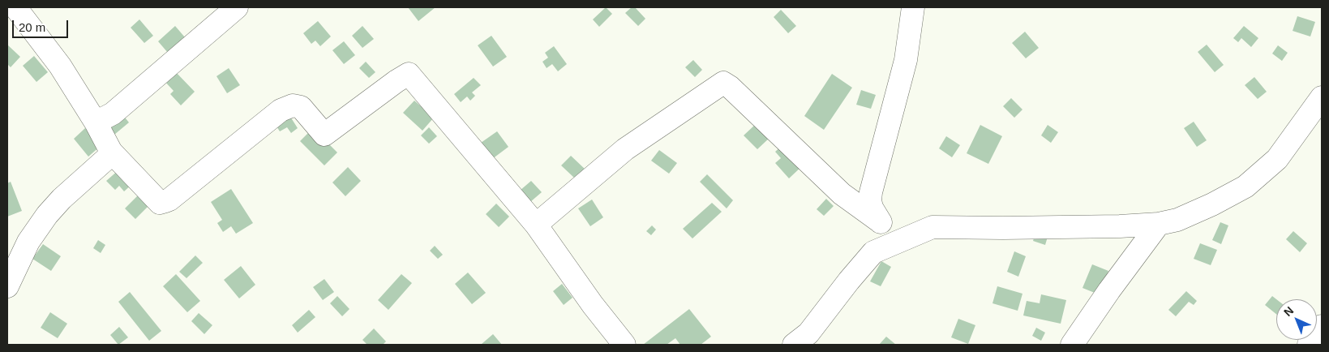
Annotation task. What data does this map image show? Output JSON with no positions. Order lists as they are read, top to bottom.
{
  "scale_bar": "20 m",
  "north": "top left"
}
